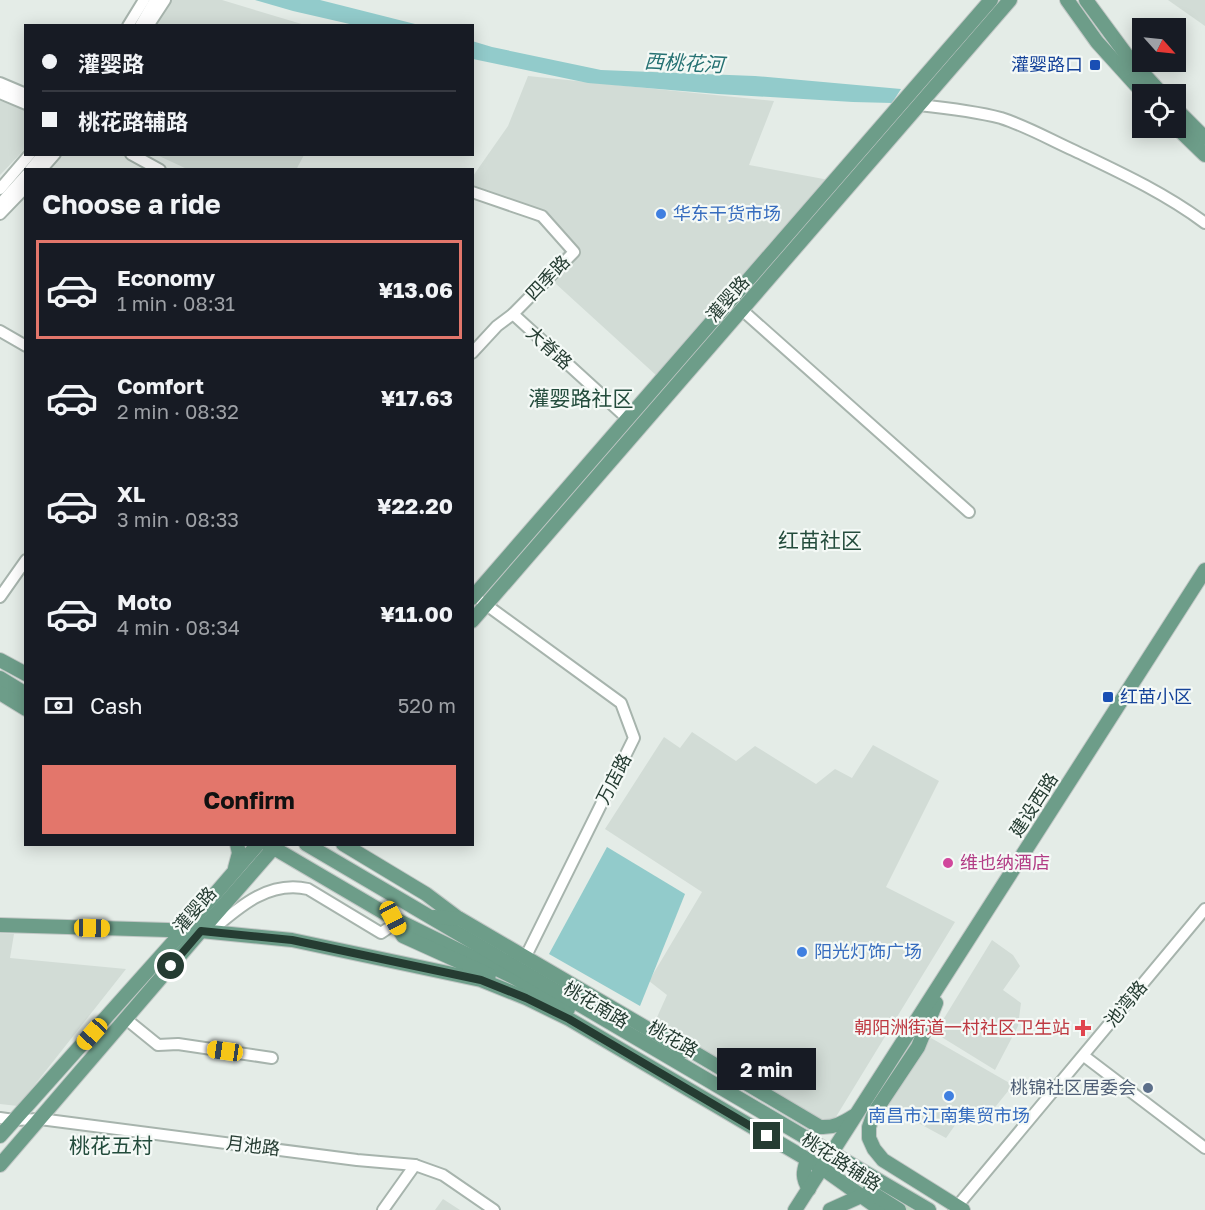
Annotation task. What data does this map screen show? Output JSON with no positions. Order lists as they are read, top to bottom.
{
  "streets": {
    "main road": [
      "灌婴路",
      "建设西路",
      "桃花南路",
      "桃花路",
      "桃花路辅路"
    ],
    "street": [
      "四季路",
      "大脊路",
      "万店路",
      "池湾路",
      "月池路"
    ]
  },
  "crossings": [
    ["四季路", "大脊路"],
    ["灌婴路", "大脊路"],
    ["灌婴路", "万店路"],
    ["灌婴路", "桃花南路"],
    ["灌婴路", "月池路"],
    ["灌婴路", "桃花路辅路"],
    ["万店路", "桃花路"],
    ["建设西路", "桃花路"],
    ["建设西路", "桃花路辅路"],
    ["桃花南路", "桃花路"],
    ["桃花路", "桃花路辅路"]
  ],
  "districts": ["灌婴路社区", "红苗社区", "桃花五村"],
  "water": ["西桃花河"],
  "places": {
    "transit": ["灌婴路口", "红苗小区"],
    "other": [
      "华东干货市场",
      "维也纳酒店",
      "阳光灯饰广场",
      "桃锦社区居委会",
      "南昌市江南集贸市场"
    ],
    "health": ["朝阳洲街道一村社区卫生站"]
  },
  "north": "bottom right",
  "page": {
    "banner": ["灌婴路", "桃花路辅路"],
    "heading": "Choose a ride",
    "list": [
      {
        "name": "Economy",
        "note": "1 min · 08:31",
        "value": "¥13.06"
      },
      {
        "name": "Comfort",
        "note": "2 min · 08:32",
        "value": "¥17.63"
      },
      {
        "name": "XL",
        "note": "3 min · 08:33",
        "value": "¥22.20"
      },
      {
        "name": "Moto",
        "note": "4 min · 08:34",
        "value": "¥11.00"
      }
    ],
    "pay": ["Cash", "520 m"],
    "buttons": "Confirm",
    "bubble": "2 min"
  }
}
